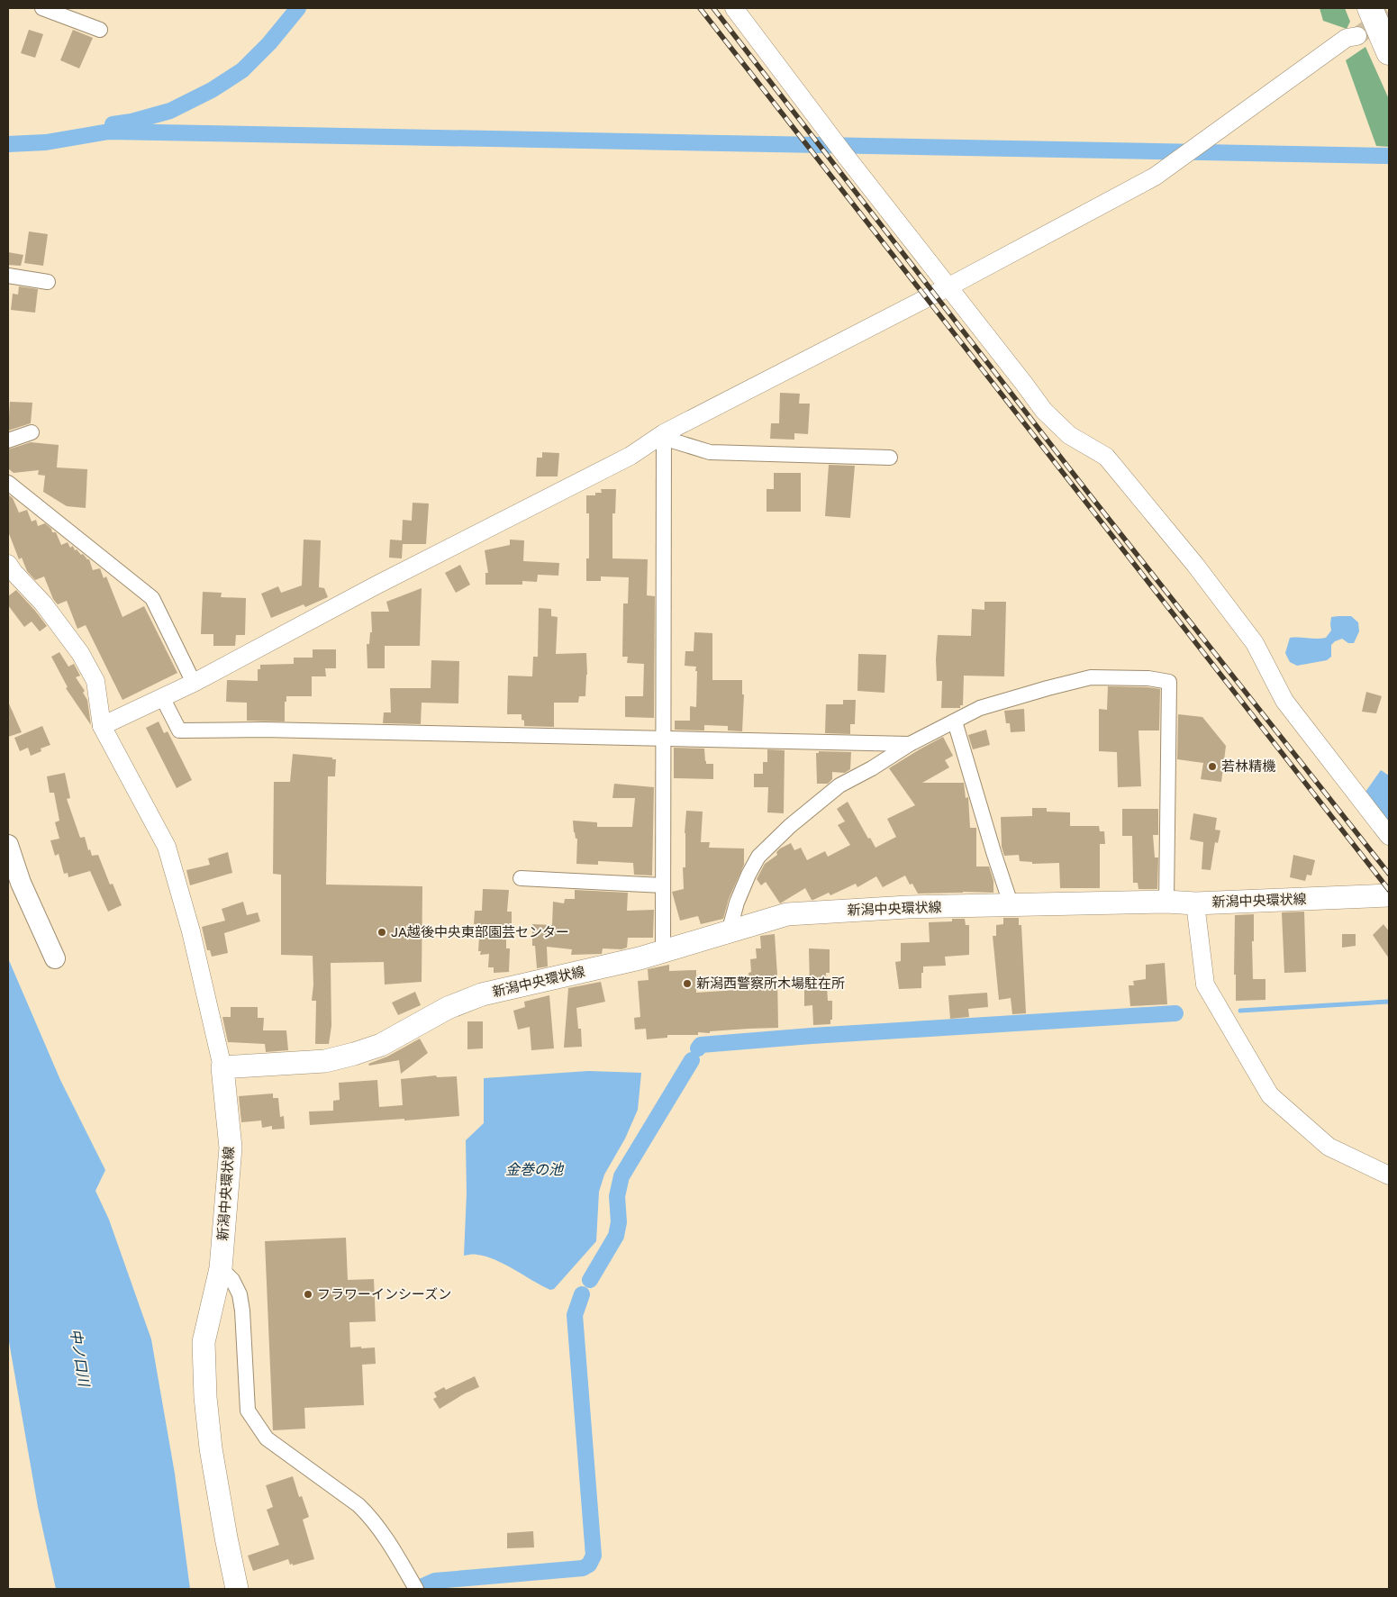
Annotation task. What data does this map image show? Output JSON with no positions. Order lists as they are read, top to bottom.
{
  "streets": {
    "main road": ["新潟中央環状線"]
  },
  "water": ["金巻の池", "中ノ口川"],
  "places": [
    "若林精機",
    "JA越後中央東部園芸センター",
    "新潟西警察所木場駐在所",
    "フラワーインシーズン"
  ]
}
